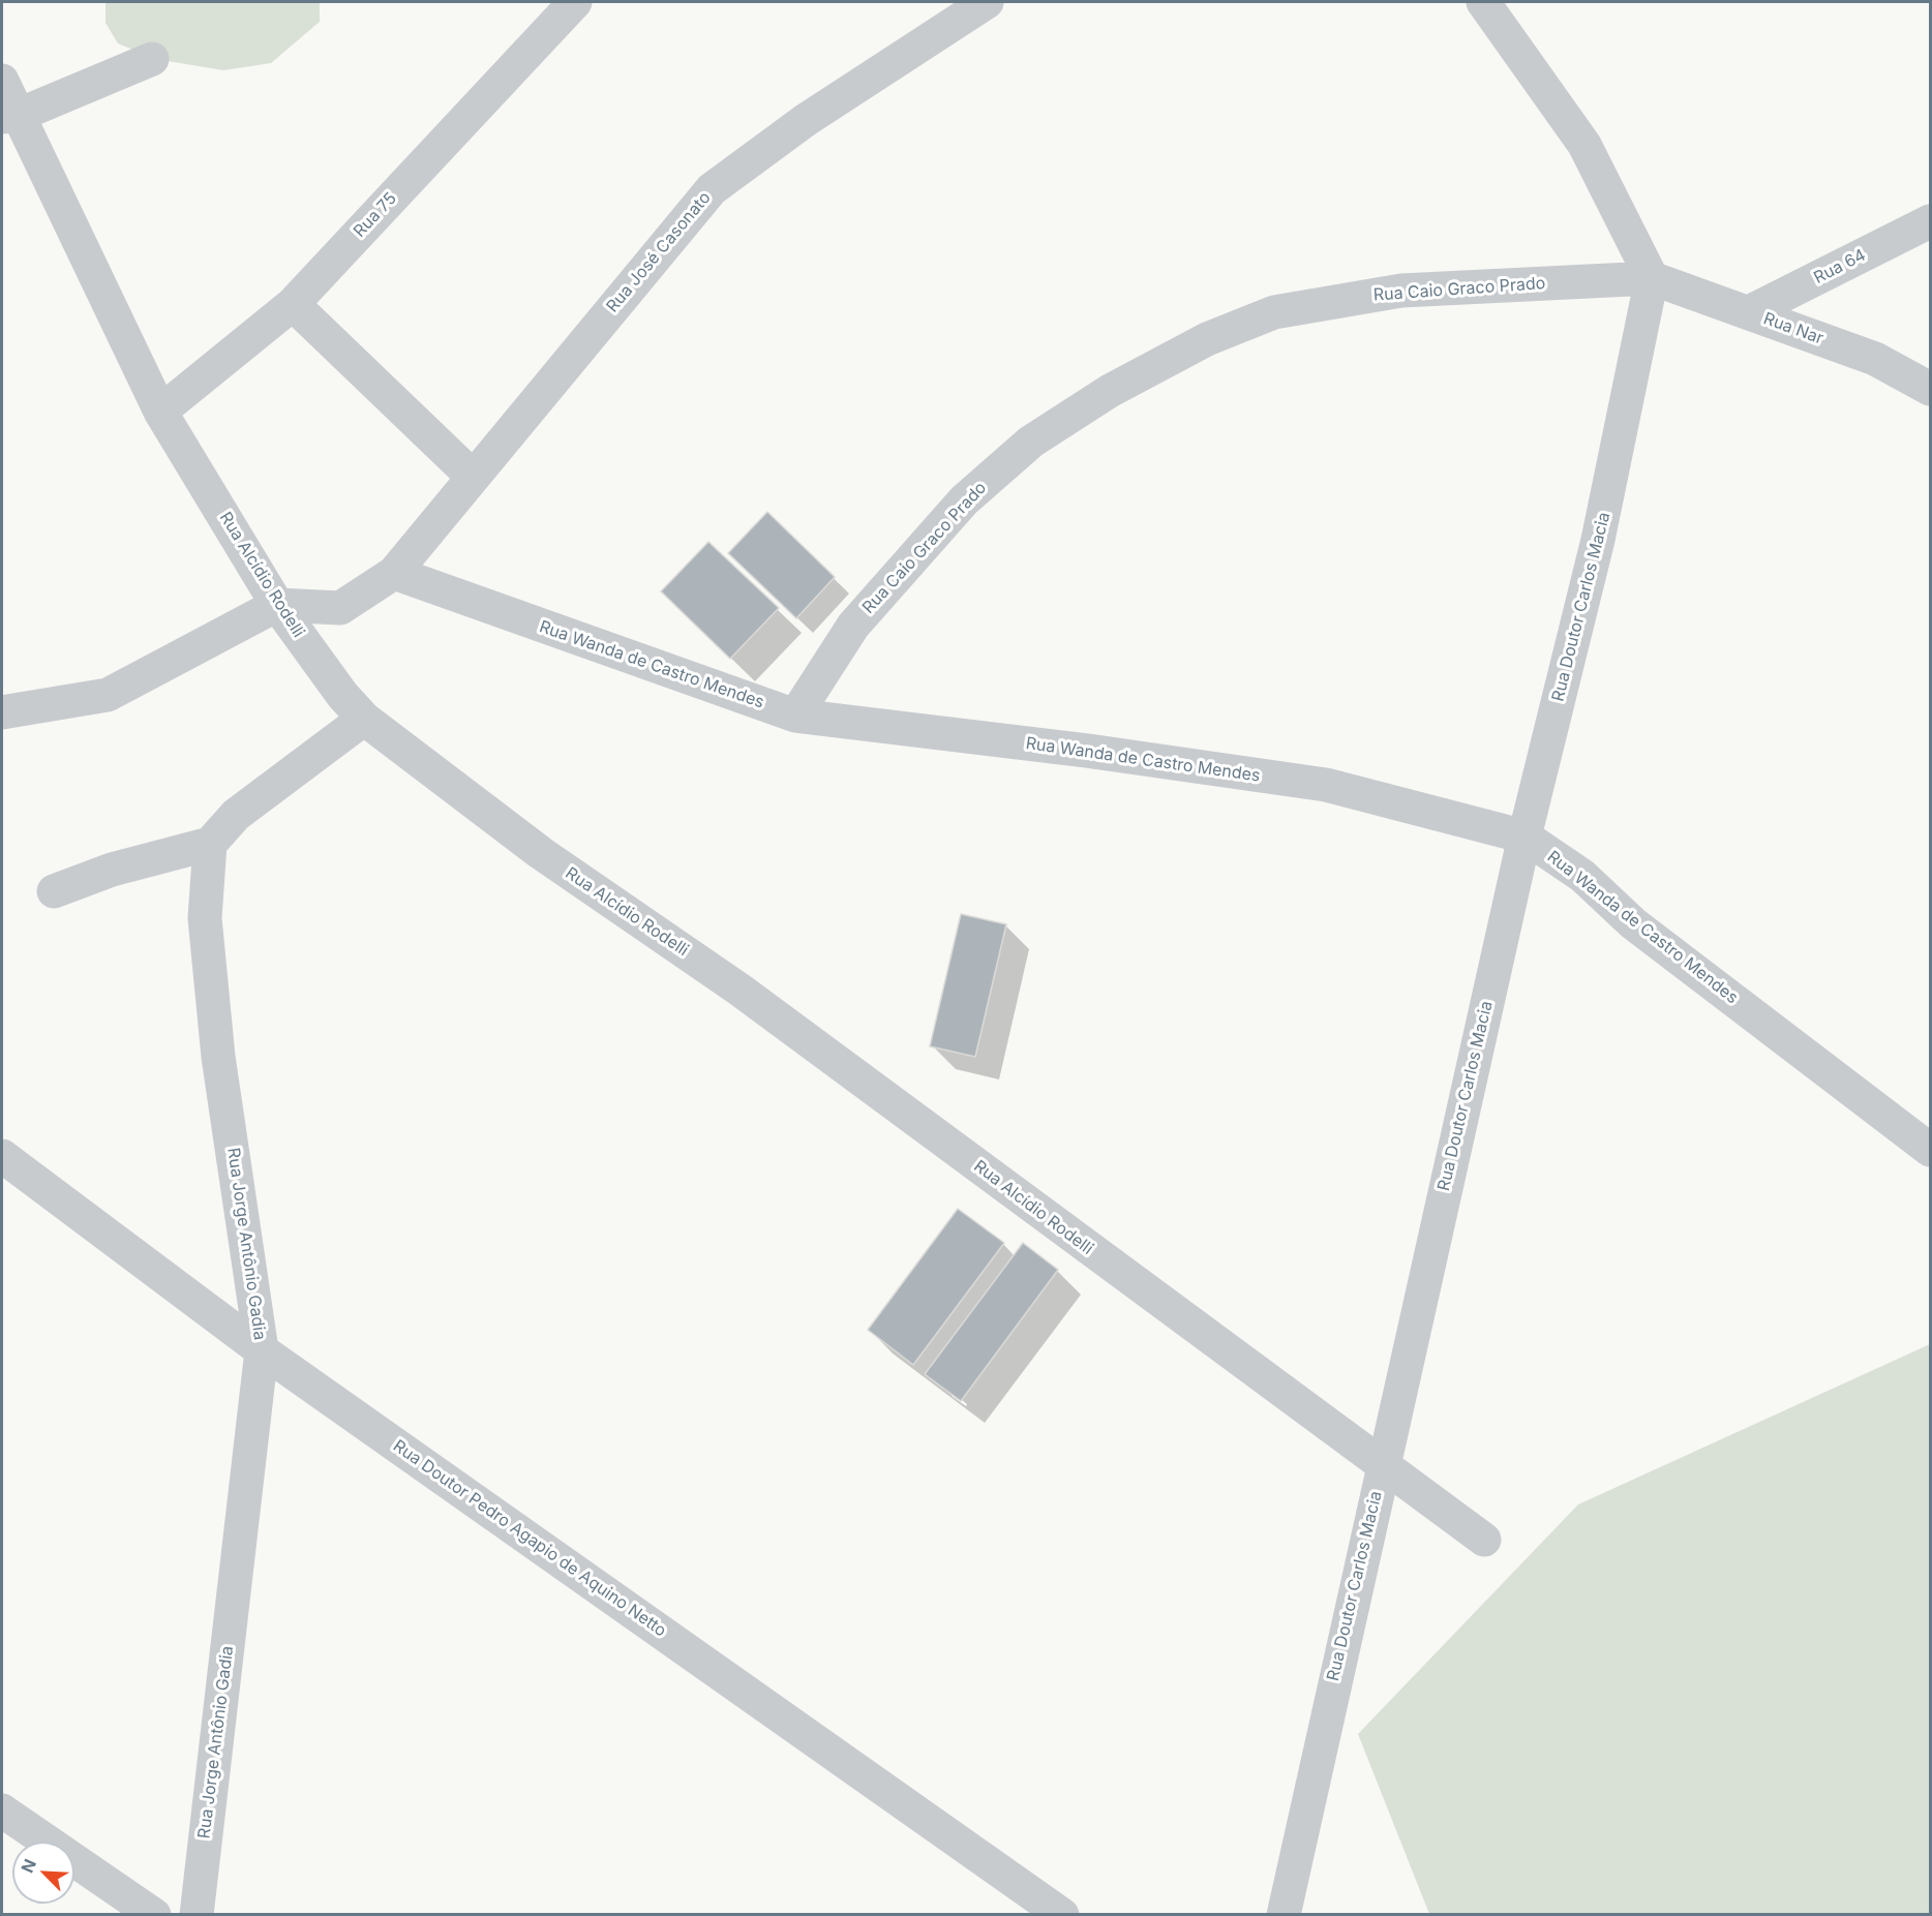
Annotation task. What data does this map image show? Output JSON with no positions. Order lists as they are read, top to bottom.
{
  "streets": {
    "street": [
      "Rua 75",
      "Rua José Casonato",
      "Rua 64",
      "Rua Caio Graco Prado",
      "Rua Nar",
      "Rua Alcídio Rodelli",
      "Rua Doutor Carlos Macia",
      "Rua Wanda de Castro Mendes",
      "Rua Jorge Antônio Gadia",
      "Rua Doutor Pedro Agapio de Aquino Netto"
    ]
  },
  "crossings": [
    ["Rua 75", "Rua Alcídio Rodelli"],
    ["Rua José Casonato", "Rua Wanda de Castro Mendes"],
    ["Rua 64", "Rua Nar"],
    ["Rua Caio Graco Prado", "Rua Nar"],
    ["Rua Caio Graco Prado", "Rua Doutor Carlos Macia"],
    ["Rua Caio Graco Prado", "Rua Wanda de Castro Mendes"],
    ["Rua Nar", "Rua Doutor Carlos Macia"],
    ["Rua Alcídio Rodelli", "Rua Doutor Carlos Macia"],
    ["Rua Doutor Carlos Macia", "Rua Wanda de Castro Mendes"],
    ["Rua Jorge Antônio Gadia", "Rua Doutor Pedro Agapio de Aquino Netto"]
  ],
  "north": "top left"
}
